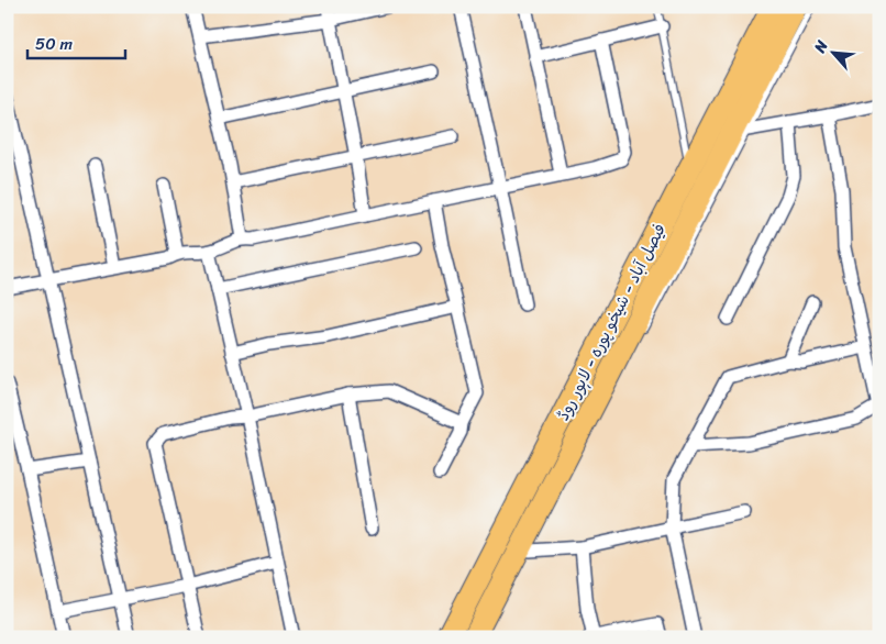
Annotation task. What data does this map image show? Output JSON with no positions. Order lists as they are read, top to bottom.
{
  "streets": {
    "highway": ["فیصل آباد - شیخو پورہ - لاہور روڈ"]
  },
  "scale_bar": "50 m",
  "north": "top left"
}
